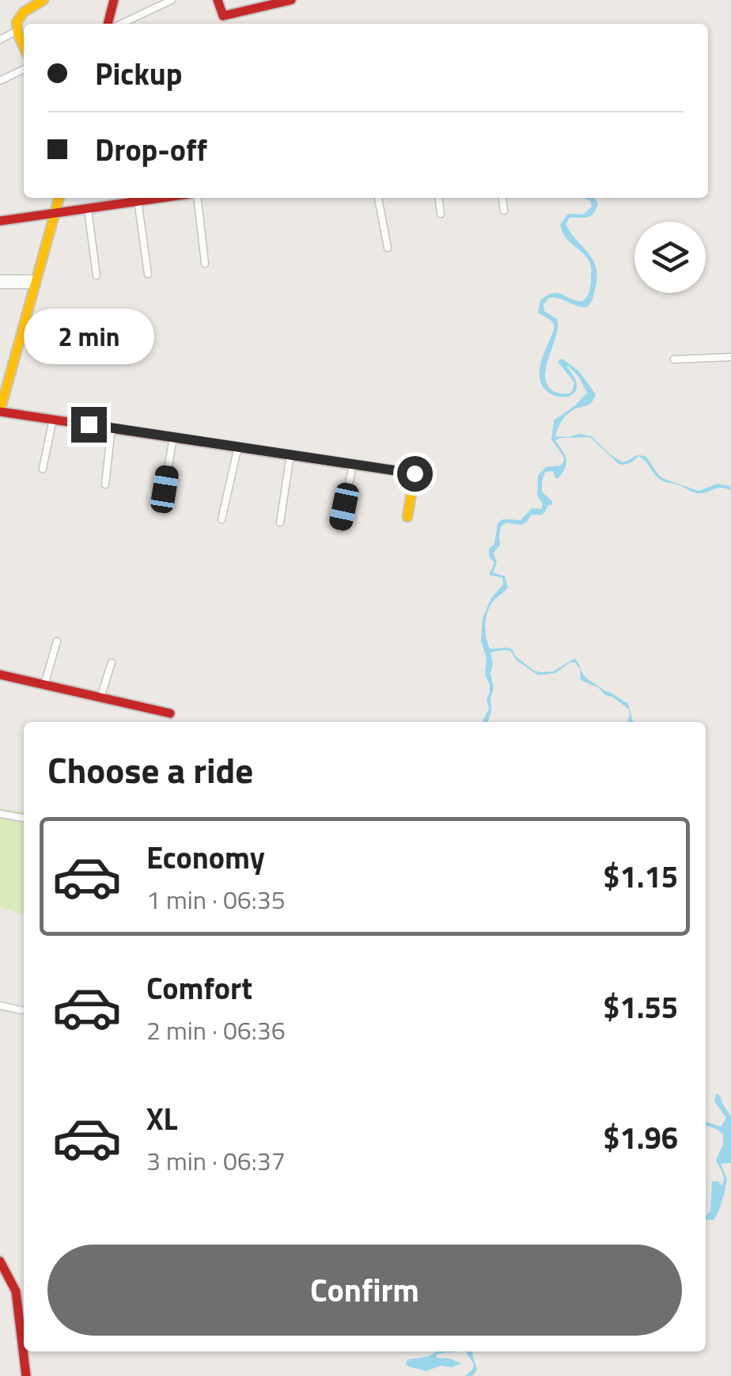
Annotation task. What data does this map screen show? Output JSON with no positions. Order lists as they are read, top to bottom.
{
  "page": {
    "banner": ["Pickup", "Drop-off"],
    "bubble": "2 min",
    "heading": "Choose a ride",
    "list": [
      {
        "name": "Economy",
        "note": "1 min · 06:35",
        "value": "$1.15"
      },
      {
        "name": "Comfort",
        "note": "2 min · 06:36",
        "value": "$1.55"
      },
      {
        "name": "XL",
        "note": "3 min · 06:37",
        "value": "$1.96"
      }
    ],
    "buttons": "Confirm"
  }
}
